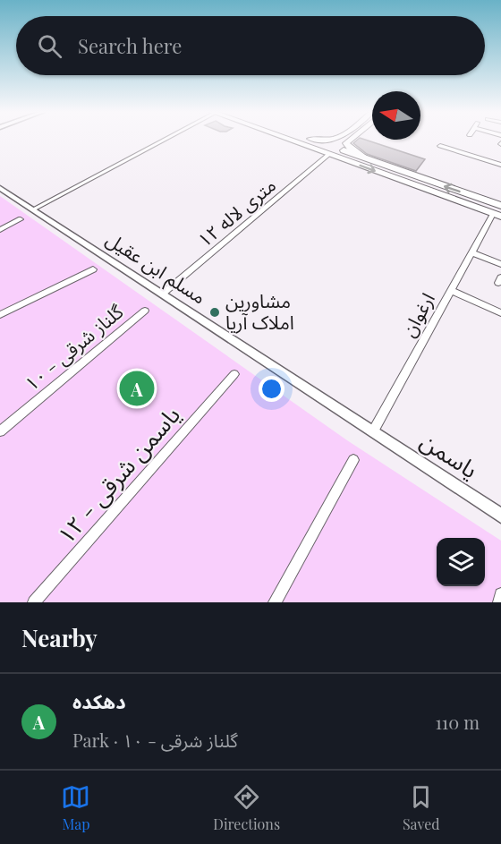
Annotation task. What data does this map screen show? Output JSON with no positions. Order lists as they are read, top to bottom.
{
  "streets": {
    "street": [
      "۱۲ متری لاله",
      "مسلم ابن عقیل",
      "ارغوان",
      "گلناز شرقی - ۱۰",
      "یاسمن",
      "یاسمن شرقی - ۱۲"
    ]
  },
  "crossings": [
    ["۱۲ متری لاله", "مسلم ابن عقیل"],
    ["مسلم ابن عقیل", "ارغوان"],
    ["مسلم ابن عقیل", "یاسمن"],
    ["ارغوان", "یاسمن"]
  ],
  "places": ["مشاورین املاک آریا"],
  "north": "left",
  "page": {
    "search": "Search here",
    "pins": "A",
    "heading": "Nearby",
    "list": [
      {
        "mark": "A",
        "name": "دهکده",
        "note": "Park · گلناز شرقی - ۱۰",
        "value": "110 m"
      }
    ],
    "nav": ["Map", "Directions", "Saved"]
  }
}
